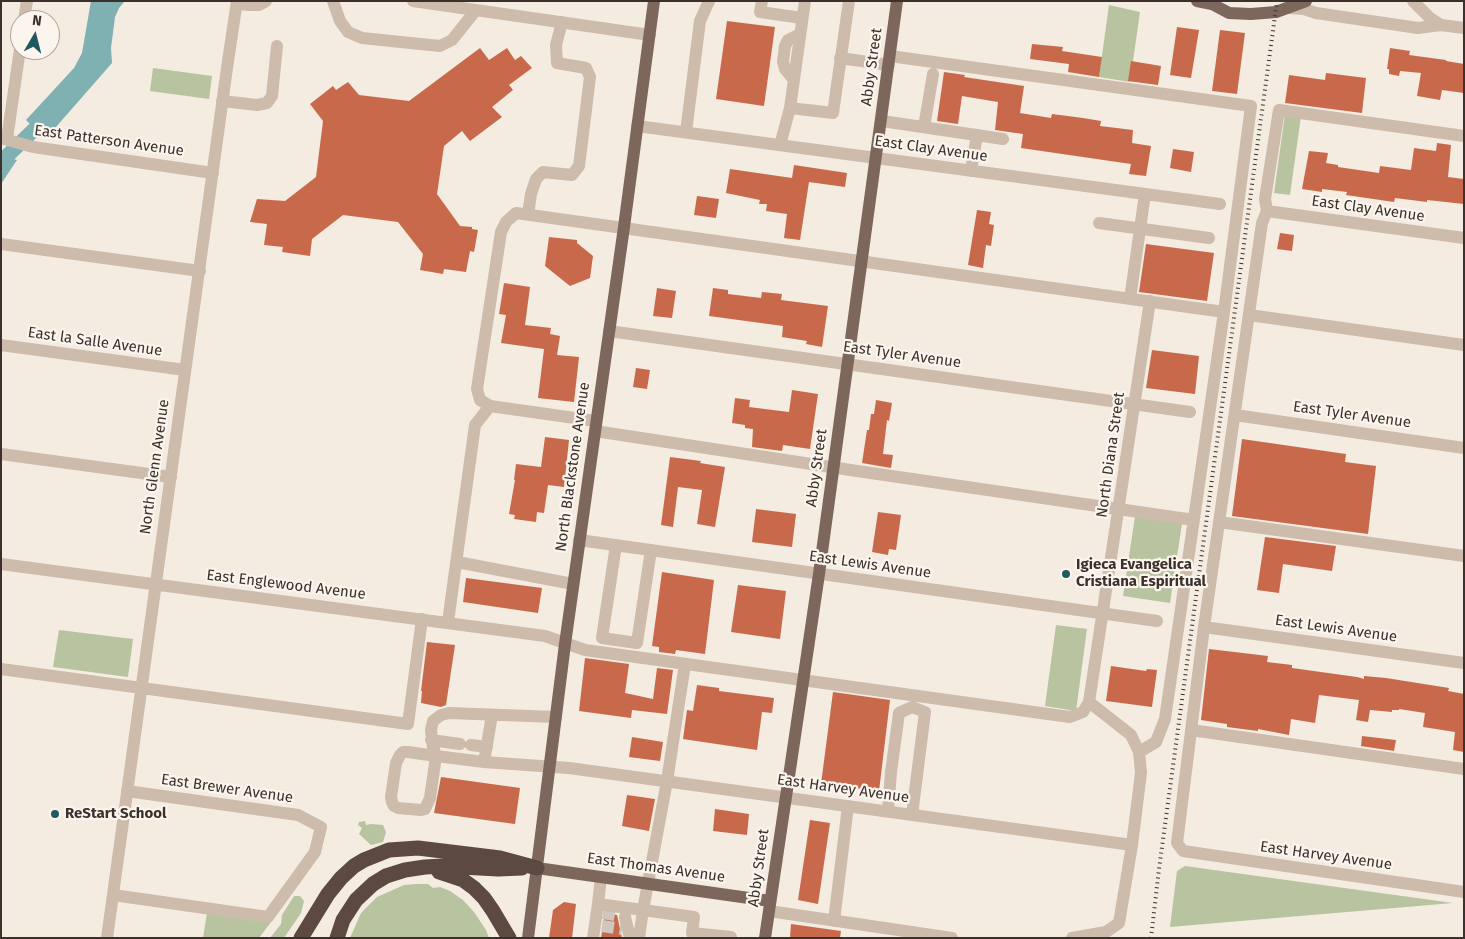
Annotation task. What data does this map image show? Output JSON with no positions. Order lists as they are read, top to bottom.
{
  "streets": {
    "main road": ["Abby Street", "North Blackstone Avenue", "East Thomas Avenue"],
    "street": [
      "East Patterson Avenue",
      "East Clay Avenue",
      "East la Salle Avenue",
      "East Tyler Avenue",
      "North Diana Street",
      "North Glenn Avenue",
      "East Lewis Avenue",
      "East Englewood Avenue",
      "East Brewer Avenue",
      "East Harvey Avenue"
    ]
  },
  "crossings": [
    ["Abby Street", "East Clay Avenue"],
    ["Abby Street", "East Tyler Avenue"],
    ["Abby Street", "East Lewis Avenue"],
    ["Abby Street", "East Englewood Avenue"],
    ["Abby Street", "East Harvey Avenue"],
    ["Abby Street", "East Thomas Avenue"],
    ["East Patterson Avenue", "North Glenn Avenue"],
    ["East Clay Avenue", "North Blackstone Avenue"],
    ["East la Salle Avenue", "North Glenn Avenue"],
    ["East Tyler Avenue", "North Diana Street"],
    ["East Tyler Avenue", "North Blackstone Avenue"],
    ["North Diana Street", "East Lewis Avenue"],
    ["North Glenn Avenue", "East Englewood Avenue"],
    ["North Glenn Avenue", "East Brewer Avenue"],
    ["North Blackstone Avenue", "East Lewis Avenue"],
    ["North Blackstone Avenue", "East Englewood Avenue"],
    ["North Blackstone Avenue", "East Harvey Avenue"],
    ["North Blackstone Avenue", "East Thomas Avenue"]
  ],
  "places": ["Igieca Evangelica Cristiana Espiritual", "ReStart School"],
  "north": "top"
}
